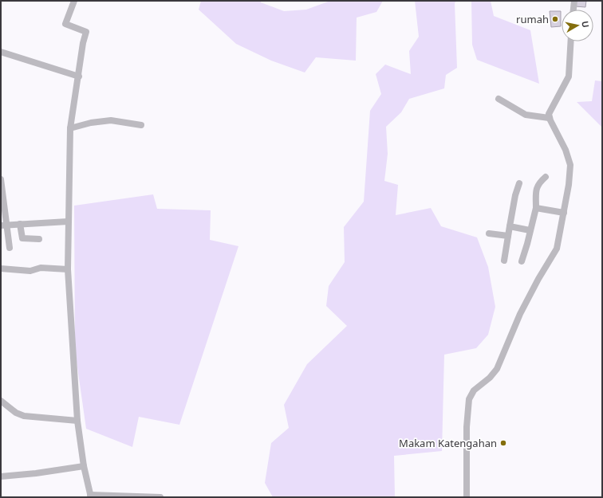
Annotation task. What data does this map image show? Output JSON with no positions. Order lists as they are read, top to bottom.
{
  "places": ["rumah", "Makam Katengahan"],
  "north": "right"
}
